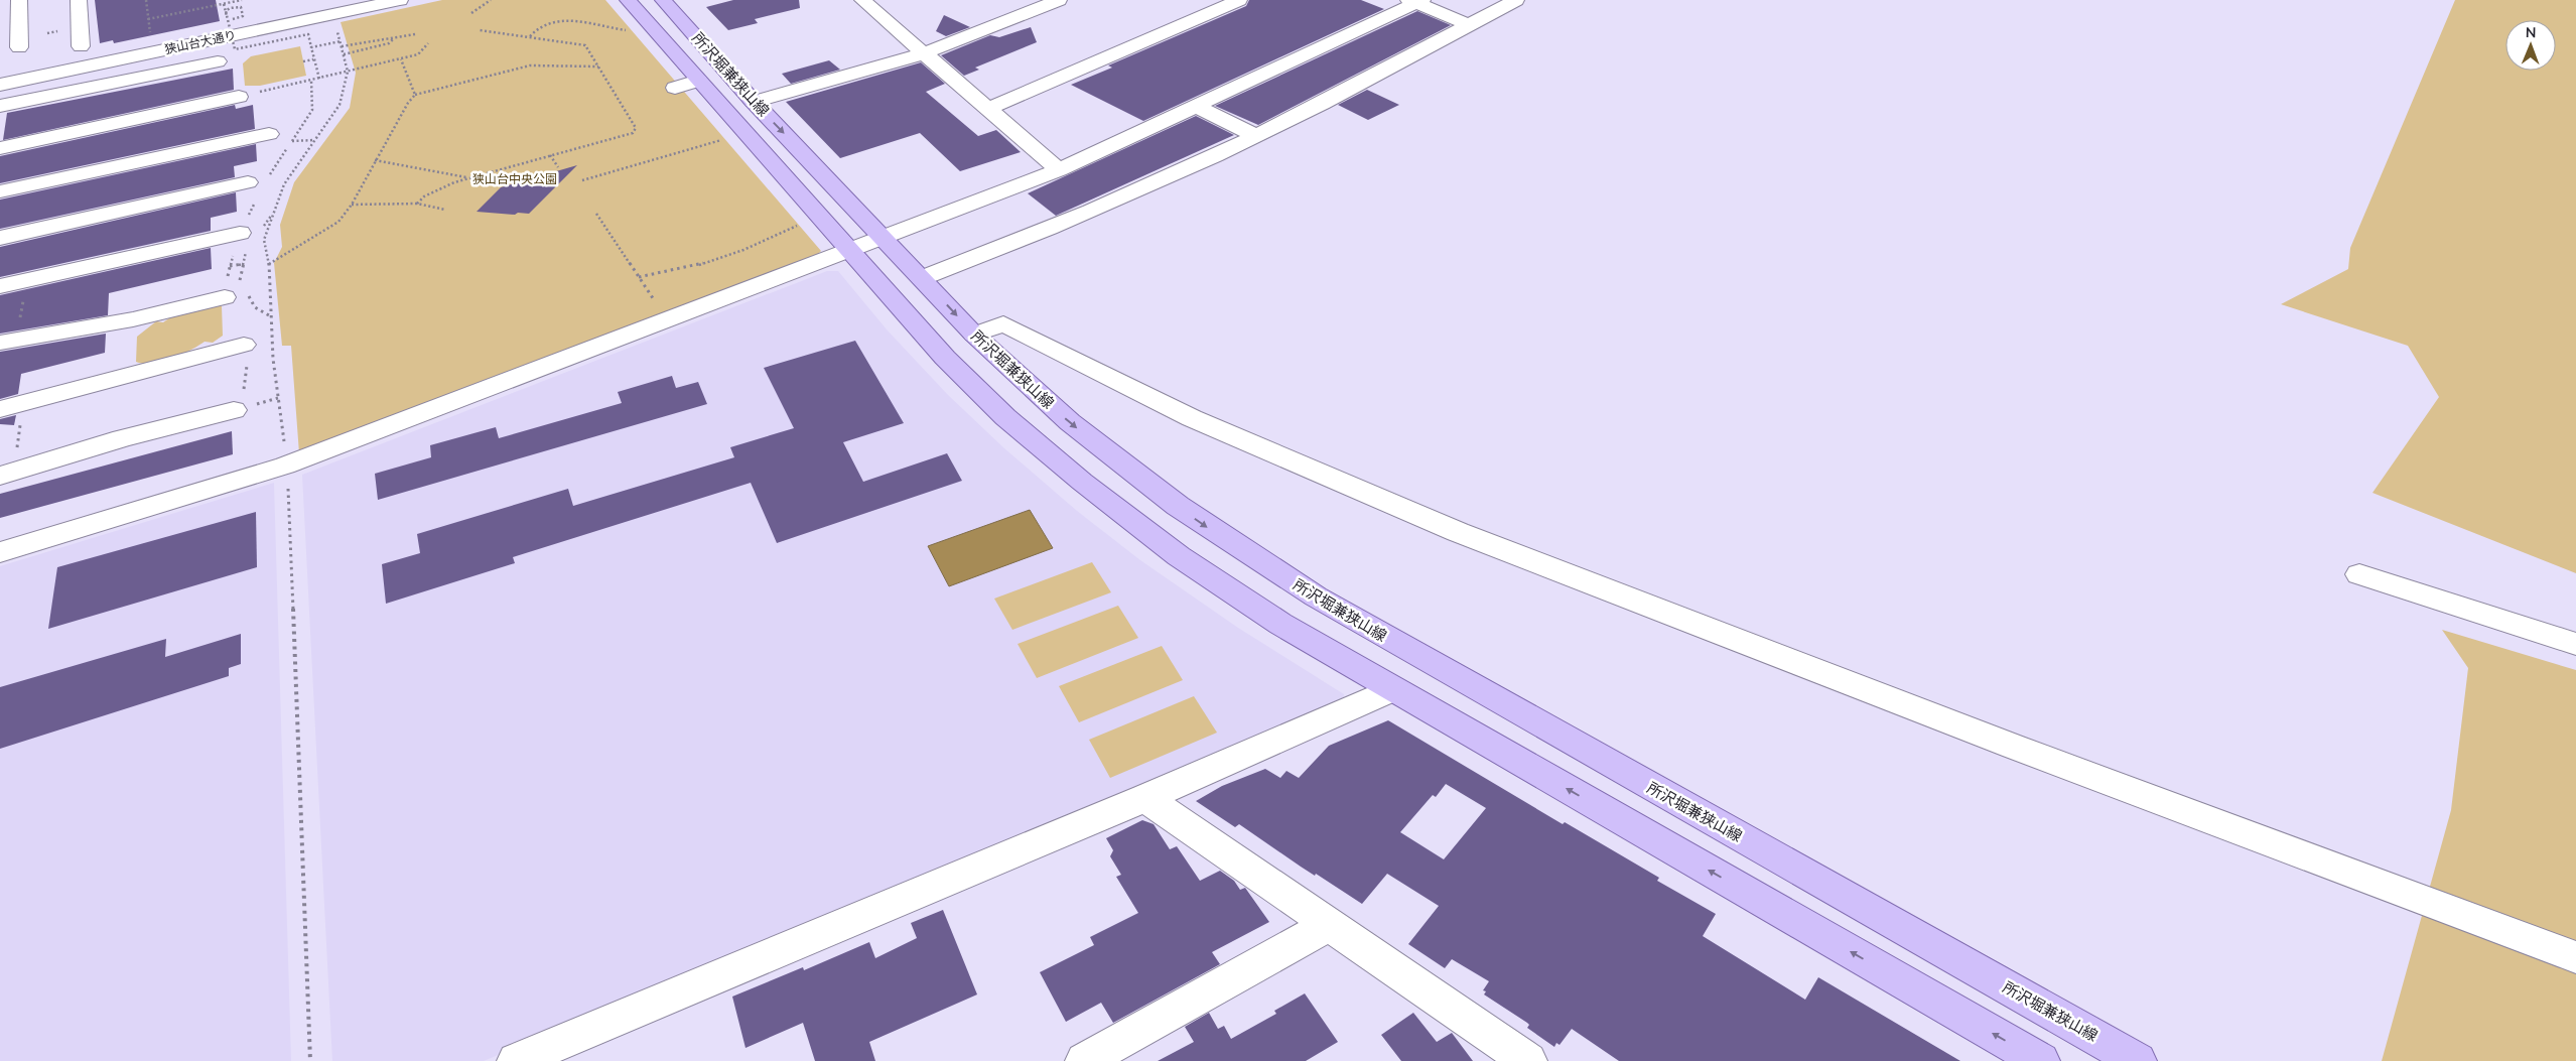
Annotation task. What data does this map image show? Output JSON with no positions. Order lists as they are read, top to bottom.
{
  "streets": {
    "main road": ["所沢堀兼狭山線"],
    "street": ["狭山台大通り"]
  },
  "parks": ["狭山台中央公園"],
  "north": "top"
}
